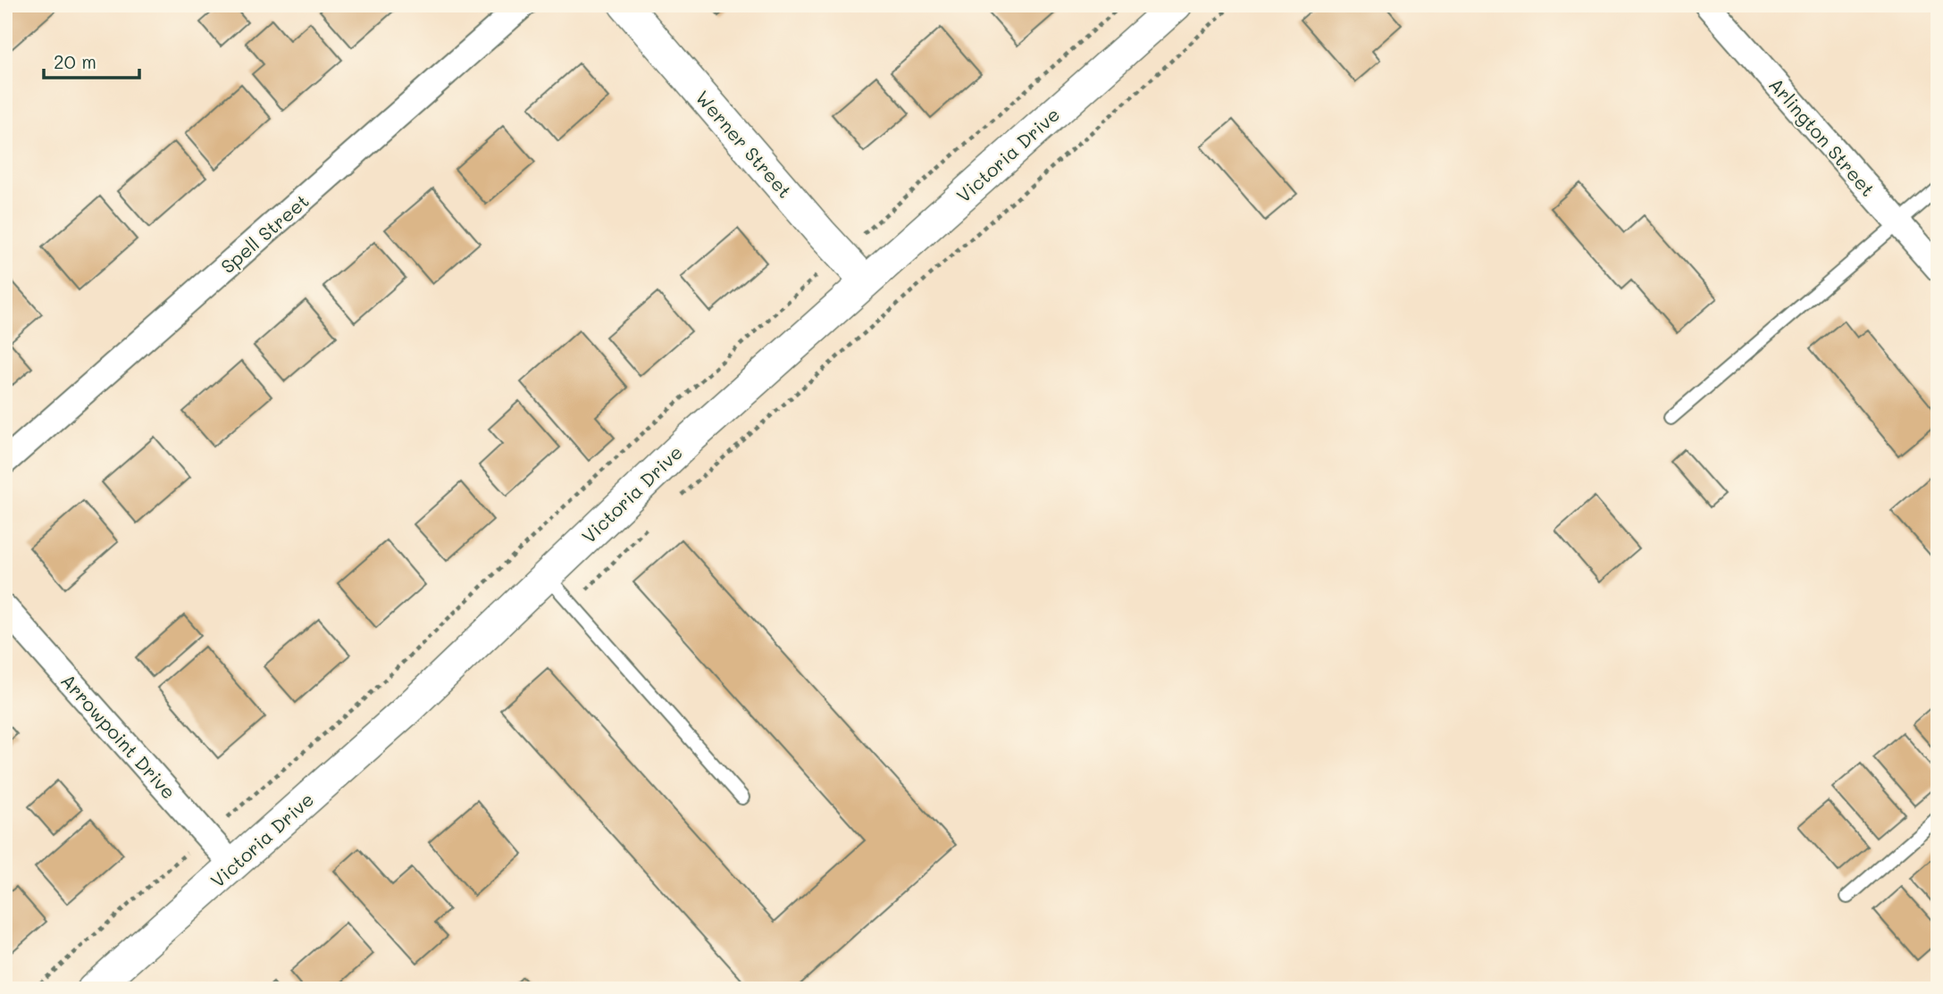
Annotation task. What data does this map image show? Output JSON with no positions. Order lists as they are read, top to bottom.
{
  "streets": {
    "street": [
      "Arlington Street",
      "Werner Street",
      "Victoria Drive",
      "Spell Street",
      "Arrowpoint Drive"
    ]
  },
  "crossings": [
    ["Werner Street", "Victoria Drive"],
    ["Victoria Drive", "Arrowpoint Drive"]
  ],
  "scale_bar": "20 m"
}
